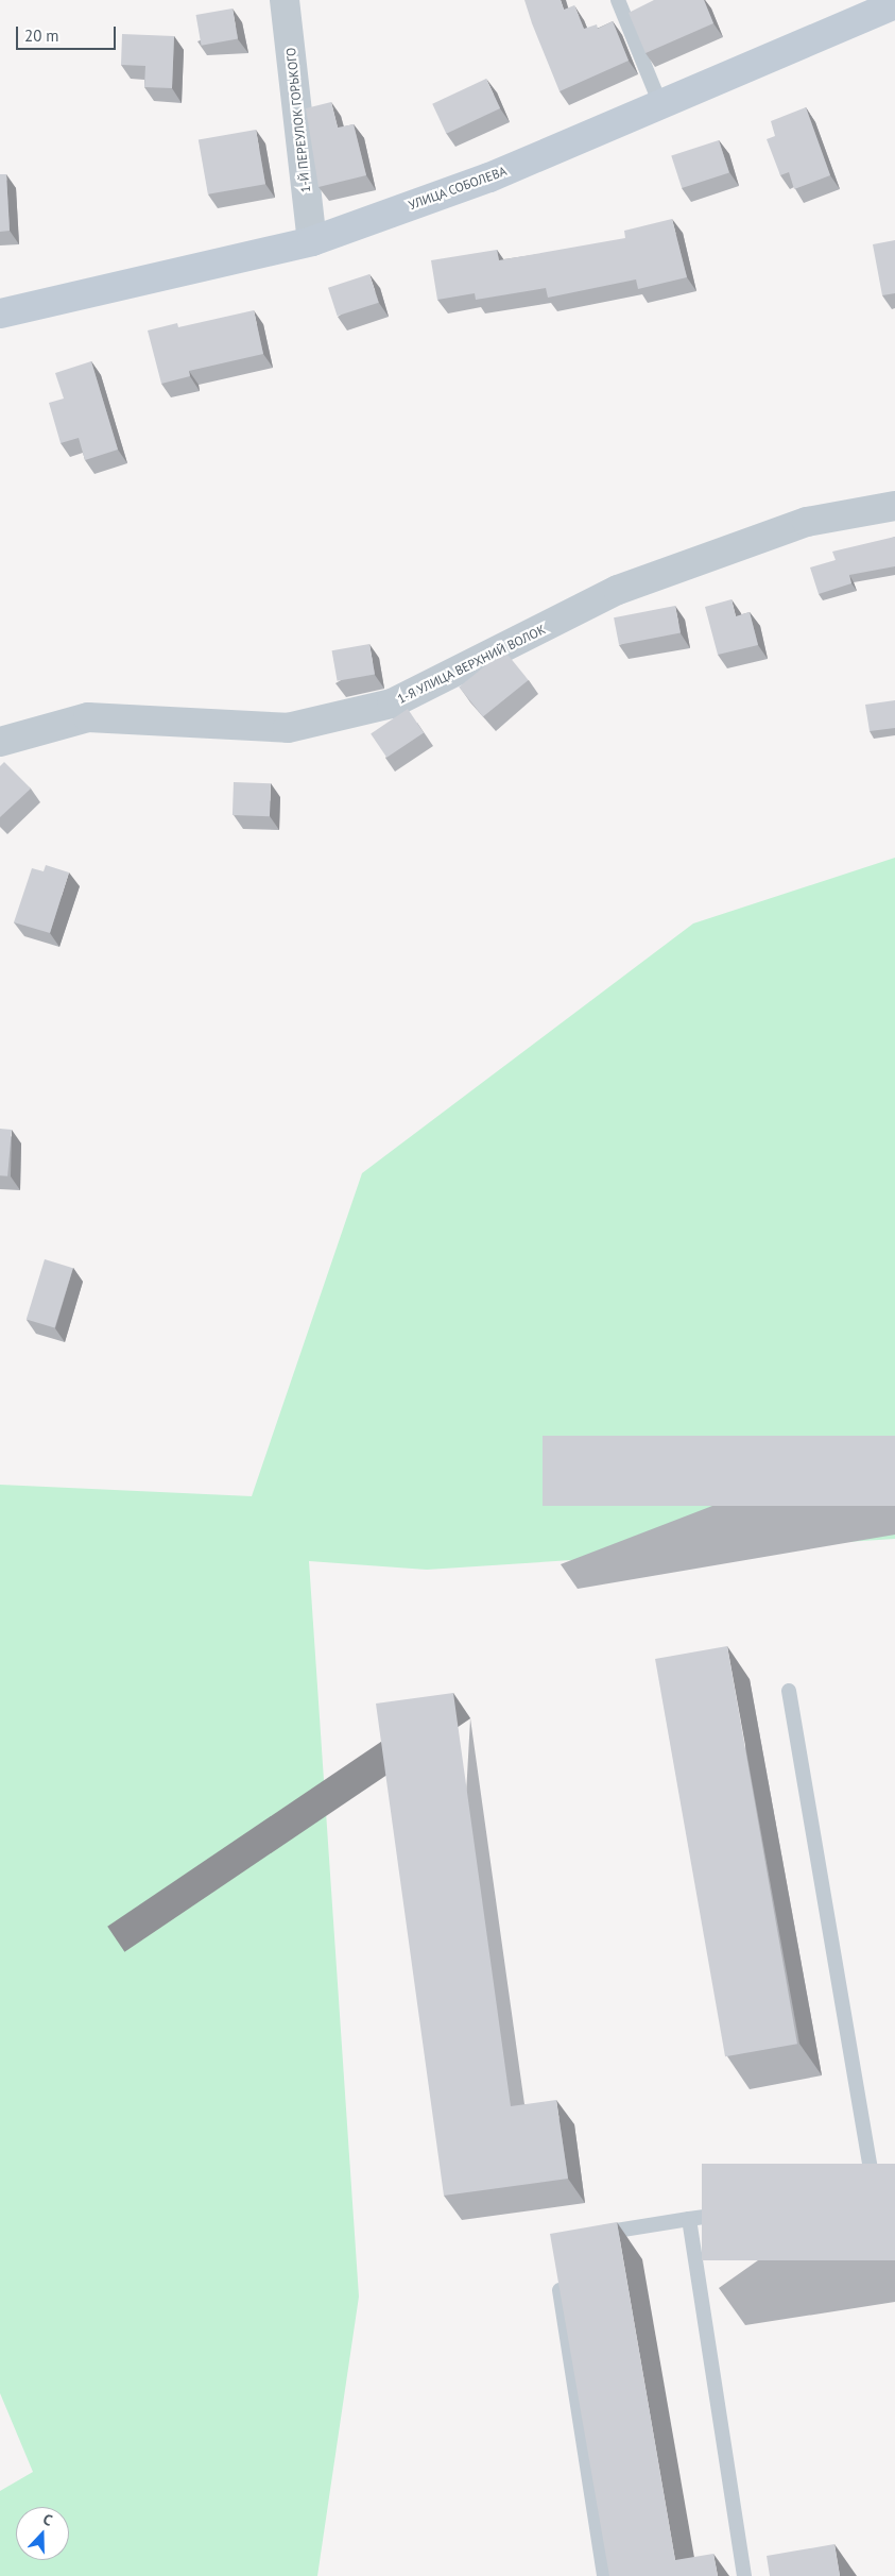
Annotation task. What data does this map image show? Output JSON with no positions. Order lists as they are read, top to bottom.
{
  "streets": {
    "street": ["1-Й ПЕРЕУЛОК ГОРЬКОГО", "УЛИЦА СОБОЛЕВА", "1-Я УЛИЦА ВЕРХНИЙ ВОЛОК"]
  },
  "crossings": [
    ["1-Й ПЕРЕУЛОК ГОРЬКОГО", "УЛИЦА СОБОЛЕВА"]
  ],
  "scale_bar": "20 m",
  "north": "top"
}
